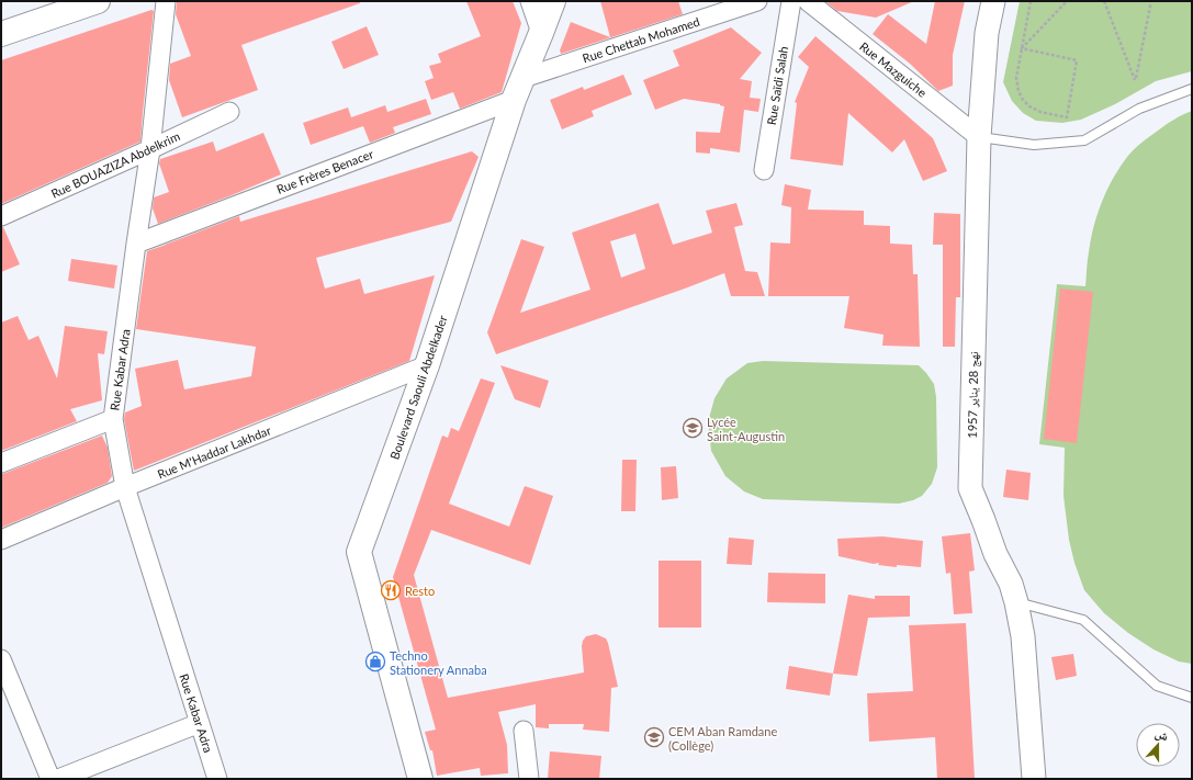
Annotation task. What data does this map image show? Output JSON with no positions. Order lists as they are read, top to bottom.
{
  "streets": {
    "main road": ["Boulevard Saouli Abdelkader"],
    "street": [
      "Rue Chettab Mohamed",
      "Rue Mazguiche",
      "Rue Saïdi Salah",
      "Rue BOUAZIZA Abdelkrim",
      "Rue Frères Benacer",
      "Rue Kabar Adra",
      "نهج 28 يناير 1957",
      "Rue M'Haddar Lakhdar"
    ]
  },
  "crossings": [
    ["Rue Chettab Mohamed", "Boulevard Saouli Abdelkader"],
    ["Rue Mazguiche", "نهج 28 يناير 1957"],
    ["Rue BOUAZIZA Abdelkrim", "Rue Kabar Adra"],
    ["Rue Frères Benacer", "Rue Kabar Adra"],
    ["Rue Frères Benacer", "Boulevard Saouli Abdelkader"],
    ["Rue Kabar Adra", "Rue M'Haddar Lakhdar"],
    ["Boulevard Saouli Abdelkader", "Rue M'Haddar Lakhdar"]
  ],
  "places": {
    "school or university": ["Lycée Saint-Augustin", "CEM Aban Ramdane (Collège)"],
    "restaurant": ["Resto"],
    "shop": ["Techno Stationery Annaba"]
  },
  "north": "top"
}
